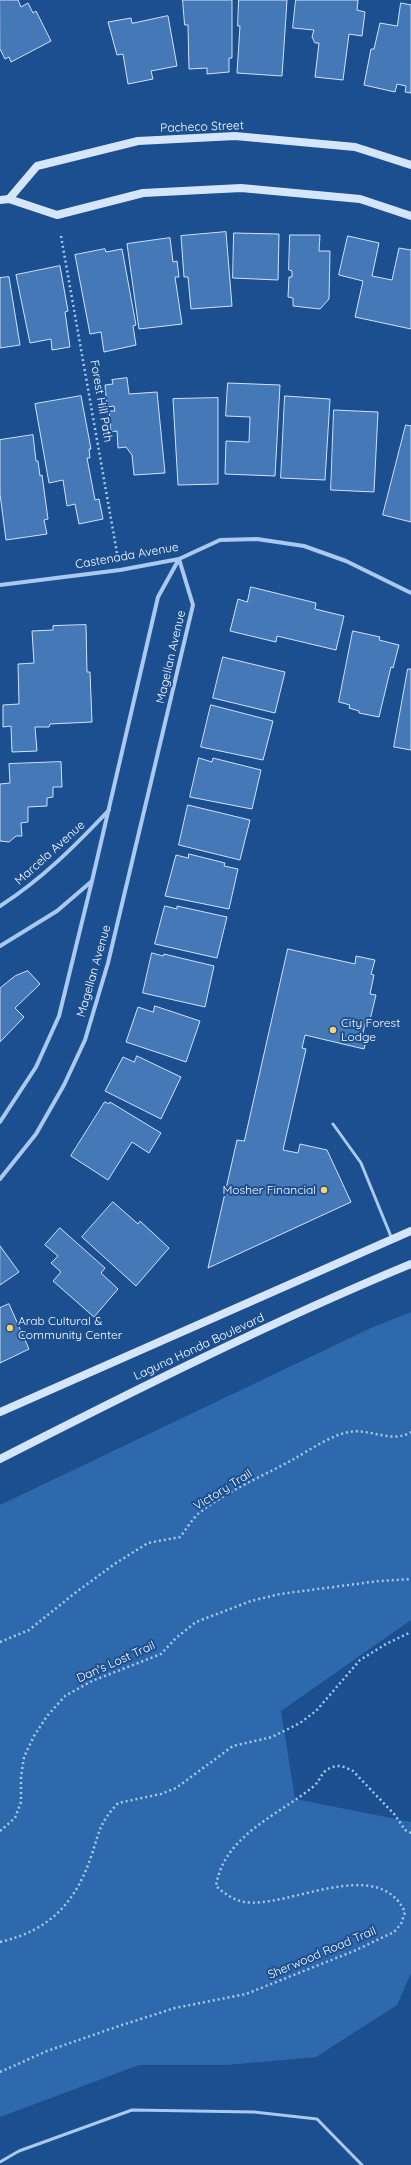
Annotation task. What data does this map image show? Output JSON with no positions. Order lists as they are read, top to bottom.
{
  "streets": {
    "main road": ["Pacheco Street", "Laguna Honda Boulevard"],
    "street": ["Castenada Avenue", "Magellan Avenue", "Marcela Avenue"],
    "path": [
      "Forest Hill Path",
      "Victory Trail",
      "Dan's Lost Trail",
      "Sherwood Road Trail"
    ]
  },
  "crossings": [
    ["Forest Hill Path", "Castenada Avenue"],
    ["Castenada Avenue", "Magellan Avenue"],
    ["Magellan Avenue", "Marcela Avenue"]
  ],
  "places": ["City Forest Lodge", "Mosher Financial", "Arab Cultural & Community Center"]
}
